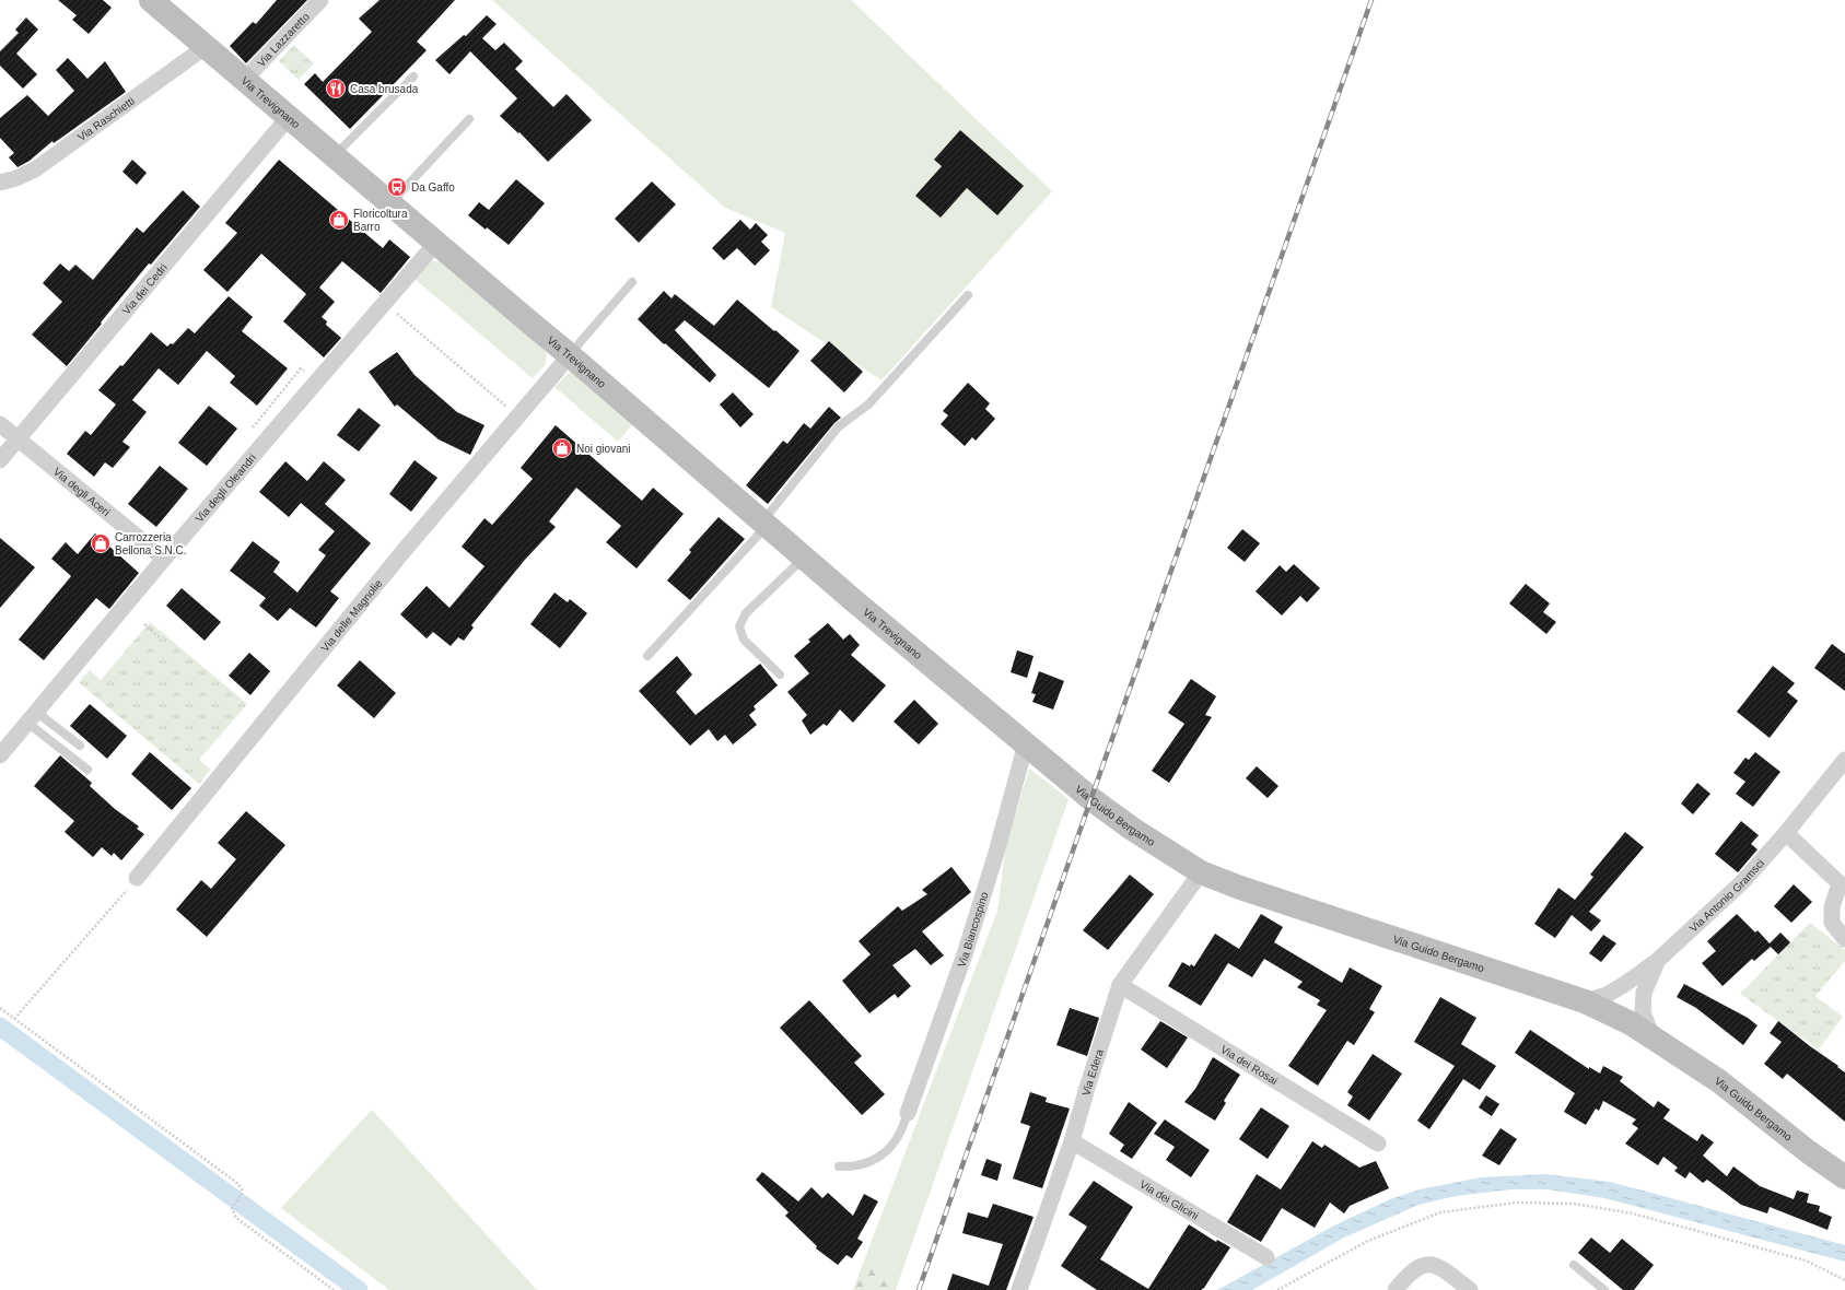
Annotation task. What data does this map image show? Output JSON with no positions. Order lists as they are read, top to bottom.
{
  "streets": {
    "main road": ["Via Trevignano", "Via Guido Bergamo"],
    "street": [
      "Via Lazzaretto",
      "Via Raschietti",
      "Via dei Cedri",
      "Via degli Oleandri",
      "Via degli Aceri",
      "Via delle Magnolie",
      "Via Antonio Gramsci",
      "Via Biancospino",
      "Via dei Rosai",
      "Via Edera",
      "Via dei Glicini"
    ]
  },
  "crossings": [
    ["Via Lazzaretto", "Via Trevignano"],
    ["Via Trevignano", "Via Raschietti"],
    ["Via Trevignano", "Via dei Cedri"],
    ["Via Trevignano", "Via degli Oleandri"],
    ["Via Trevignano", "Via delle Magnolie"],
    ["Via Trevignano", "Via Guido Bergamo"],
    ["Via Trevignano", "Via Biancospino"],
    ["Via dei Cedri", "Via degli Aceri"],
    ["Via degli Oleandri", "Via degli Aceri"],
    ["Via Guido Bergamo", "Via Antonio Gramsci"],
    ["Via Guido Bergamo", "Via Biancospino"],
    ["Via Guido Bergamo", "Via Edera"],
    ["Via dei Rosai", "Via Edera"],
    ["Via Edera", "Via dei Glicini"]
  ],
  "places": {
    "restaurant": ["Casa brusada"],
    "bus stop": ["Da Gaffo"],
    "shop": ["Floricoltura Barro", "Noi giovani", "Carrozzeria Bellona S.N.C."]
  }
}
